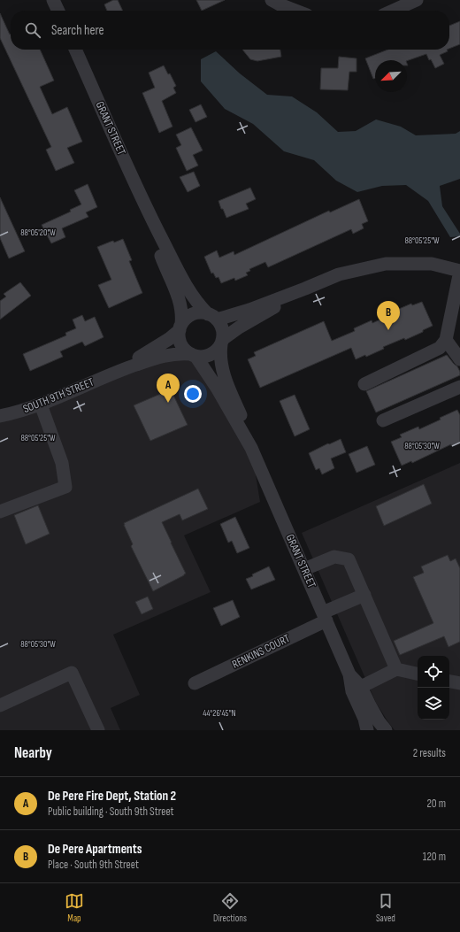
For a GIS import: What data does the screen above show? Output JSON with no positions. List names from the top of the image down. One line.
{"streets":{"street":["GRANT STREET","SOUTH 9TH STREET","RENKINS COURT"]},"crossings":[["GRANT STREET","SOUTH 9TH STREET"],["GRANT STREET","RENKINS COURT"]],"north":"bottom left","page":{"search":"Search here","pins":["B","A"],"heading":["Nearby","2 results"],"list":[{"mark":"A","name":"De Pere Fire Dept, Station 2","note":"Public building · South 9th Street","value":"20 m"},{"mark":"B","name":"De Pere Apartments","note":"Place · South 9th Street","value":"120 m"}],"nav":["Map","Directions","Saved"]},"coordinates":["88°05'20\"W","88°05'25\"W","88°05'30\"W","44°26'45\"N"]}
